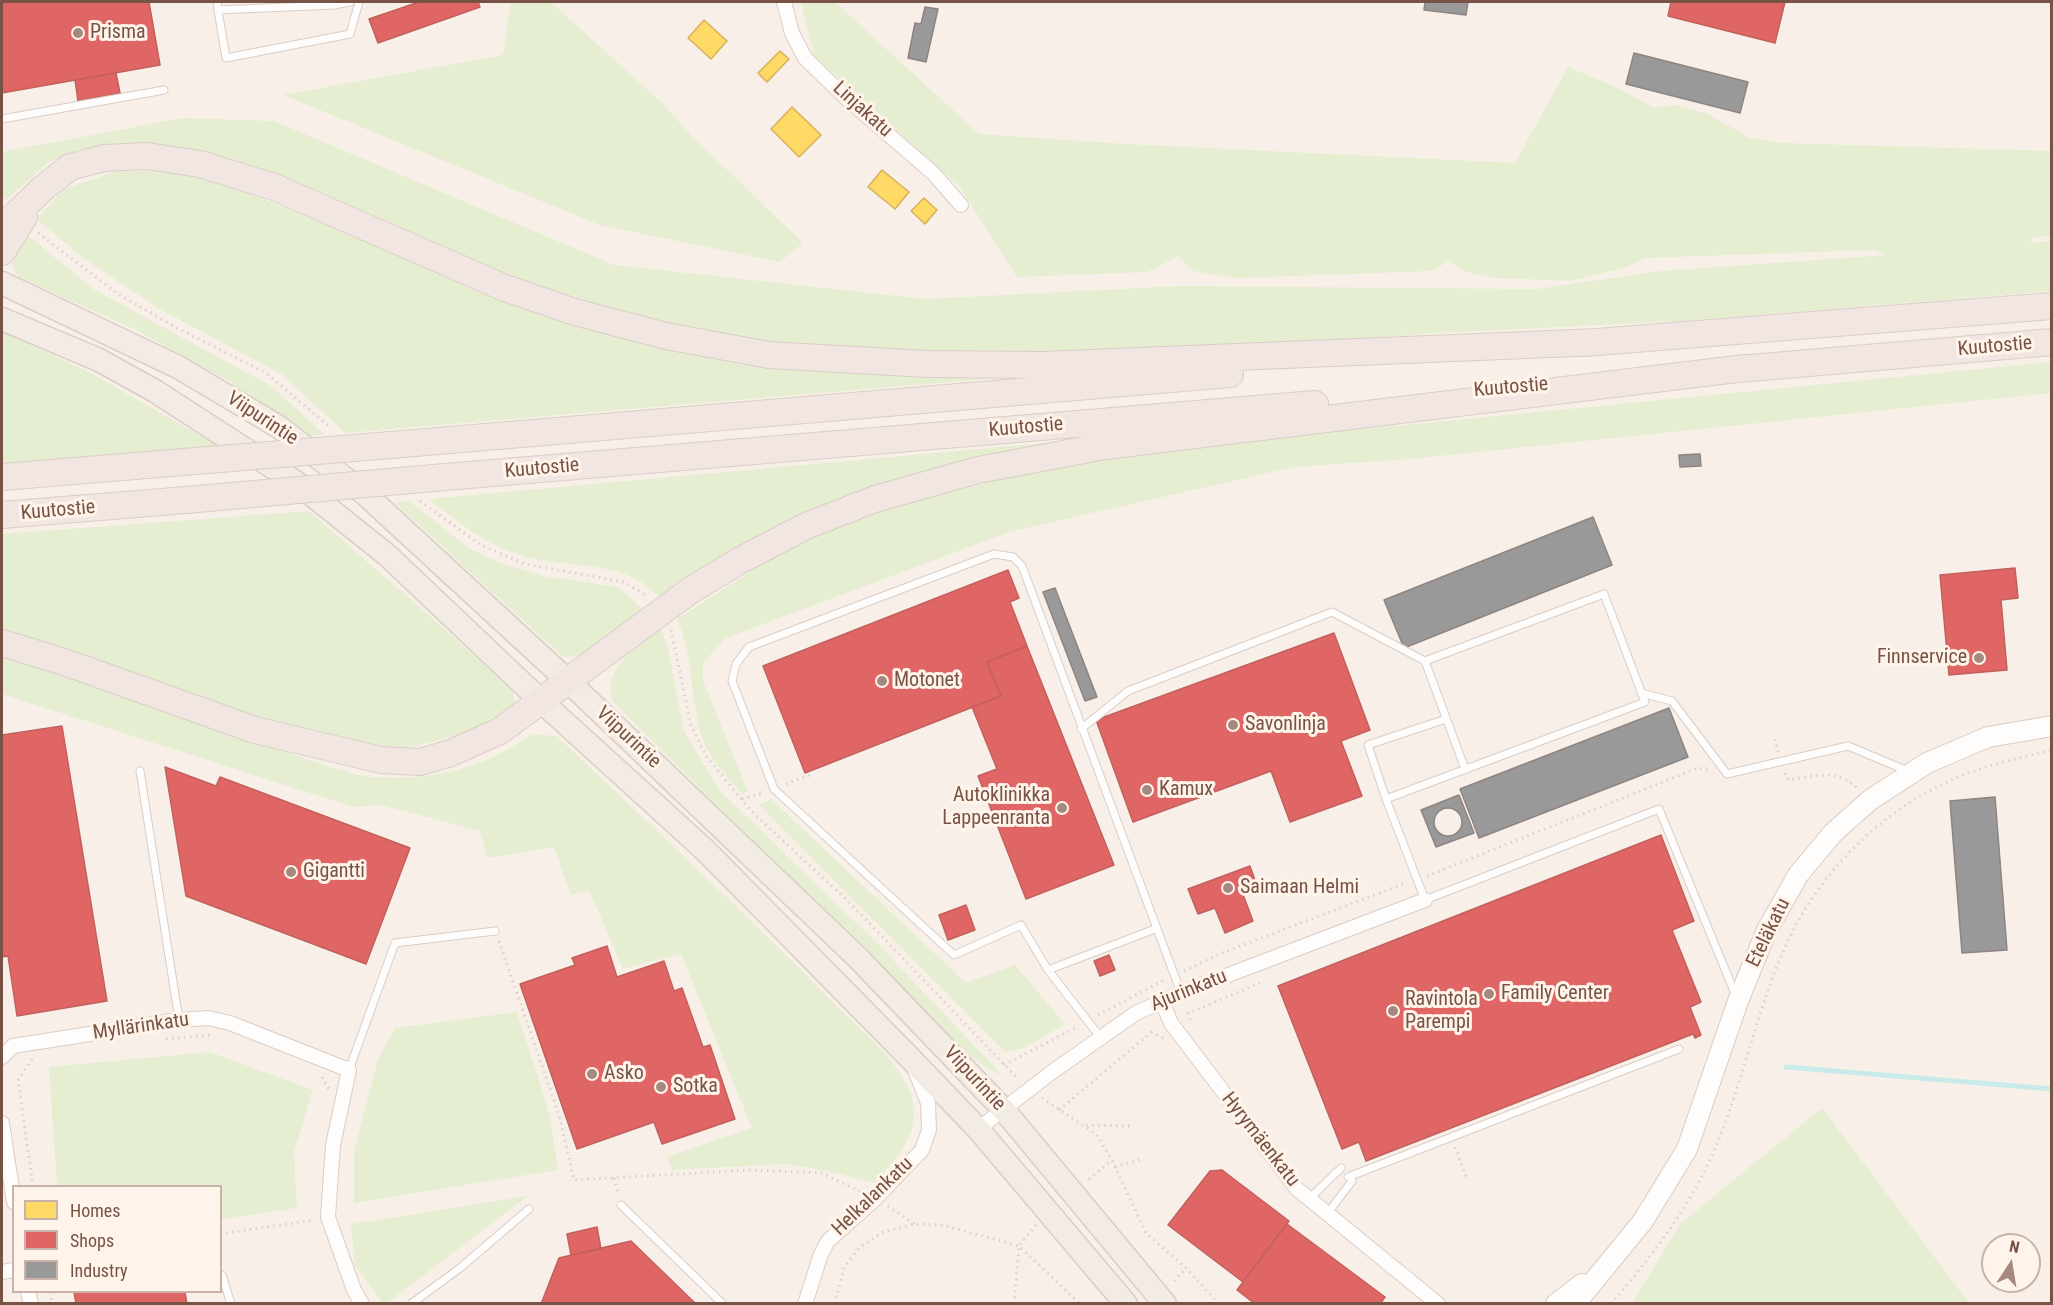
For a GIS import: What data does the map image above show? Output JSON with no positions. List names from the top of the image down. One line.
{"streets":{"highway":["Kuutostie"],"main road":["Viipurintie","Eteläkatu"],"street":["Linjakatu","Ajurinkatu","Myllärinkatu","Hyrymäenkatu","Helkalankatu"]},"crossings":[["Viipurintie","Ajurinkatu"],["Viipurintie","Helkalankatu"],["Ajurinkatu","Hyrymäenkatu"]],"places":["Prisma","Finnservice","Motonet","Savonlinja","Kamux","Autoklinikka Lappeenranta","Gigantti","Saimaan Helmi","Family Center","Ravintola Parempi","Asko","Sotka"],"legend":["Homes","Shops","Industry"],"north":"top"}
